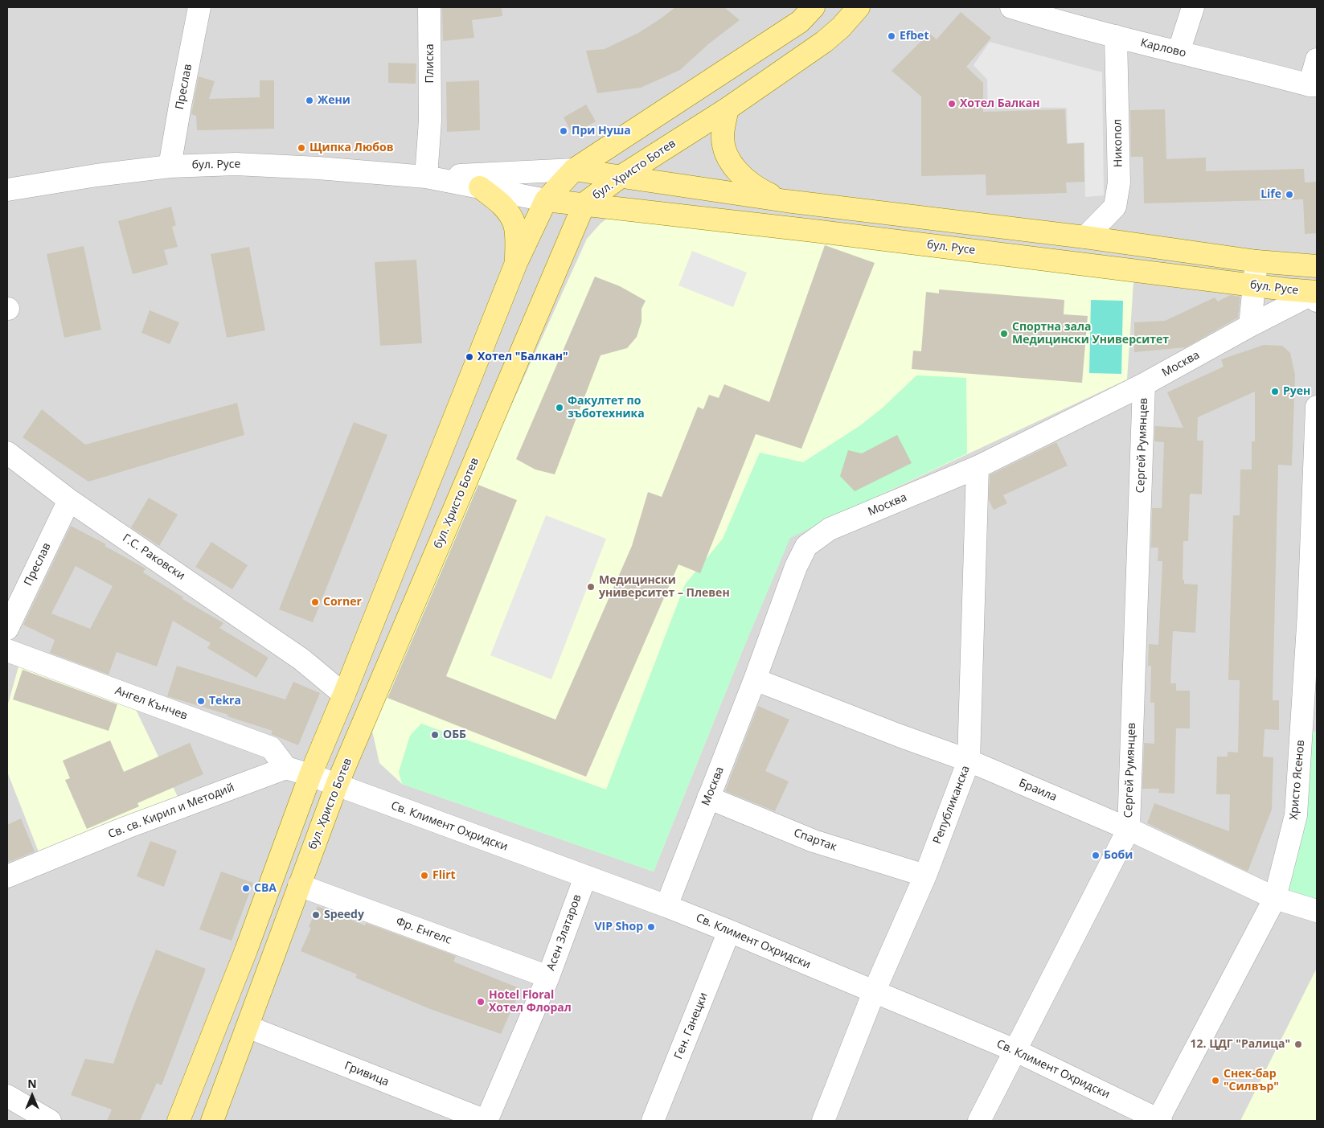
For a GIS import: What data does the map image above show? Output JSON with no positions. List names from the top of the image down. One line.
{"streets":{"main road":["бул. Русе","бул. Христо Ботев"],"street":["Карлово","Плиска","Преслав","Никопол","Москва","Сергей Румянцев","Г.С. Раковски","Ангел Кънчев","Христо Ясенов","Браила","Републиканска","Св. св. Кирил и Методий","Св. Климент Охридски","Спартак","Фр. Енгелс","Асен Златаров","Ген. Ганецки","Гривица"]},"crossings":[["Карлово","Никопол"],["Плиска","бул. Русе"],["Преслав","бул. Русе"],["Преслав","Г.С. Раковски"],["бул. Русе","бул. Христо Ботев"],["бул. Русе","Москва"],["бул. Христо Ботев","Св. Климент Охридски"],["бул. Христо Ботев","Фр. Енгелс"],["бул. Христо Ботев","Гривица"],["Москва","Сергей Румянцев"],["Москва","Браила"],["Москва","Републиканска"],["Москва","Св. Климент Охридски"],["Москва","Спартак"],["Сергей Румянцев","Браила"],["Сергей Румянцев","Св. Климент Охридски"],["Ангел Кънчев","Св. св. Кирил и Методий"],["Христо Ясенов","Браила"],["Христо Ясенов","Св. Климент Охридски"],["Браила","Републиканска"],["Републиканска","Св. Климент Охридски"],["Републиканска","Спартак"],["Св. Климент Охридски","Асен Златаров"],["Св. Климент Охридски","Ген. Ганецки"],["Фр. Енгелс","Асен Златаров"],["Асен Златаров","Гривица"]],"places":["Efbet","Жени","Хотел Балкан","При Нуша","Щипка Любов","Life","Спортна зала Медицински Университет","Хотел \"Балкан\"","Руен","Факултет по зъботехника","Медицински университет – Плевен","Corner","Tekra","ОББ","Боби","Flirt","CBA","Speedy","VIP Shop","Hotel Floral Хотел Флорал","12. ЦДГ \"Ралица\"","Снек-бар \"Силвър\""],"north":"top"}
